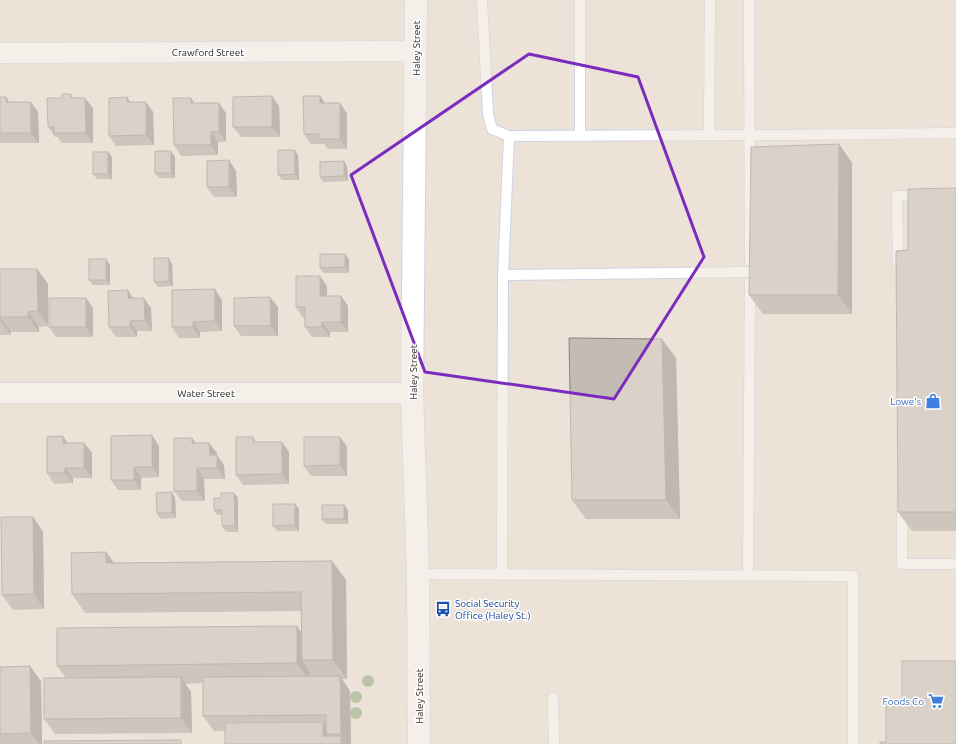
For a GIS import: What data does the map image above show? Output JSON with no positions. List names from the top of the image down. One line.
{"streets":{"main road":["Haley Street"],"street":["Crawford Street","Water Street"]},"crossings":[["Haley Street","Crawford Street"],["Haley Street","Water Street"]],"places":{"shop":["Lowe's"],"bus stop":["Social Security Office (Haley St.)"],"supermarket":["Foods Co"]}}
